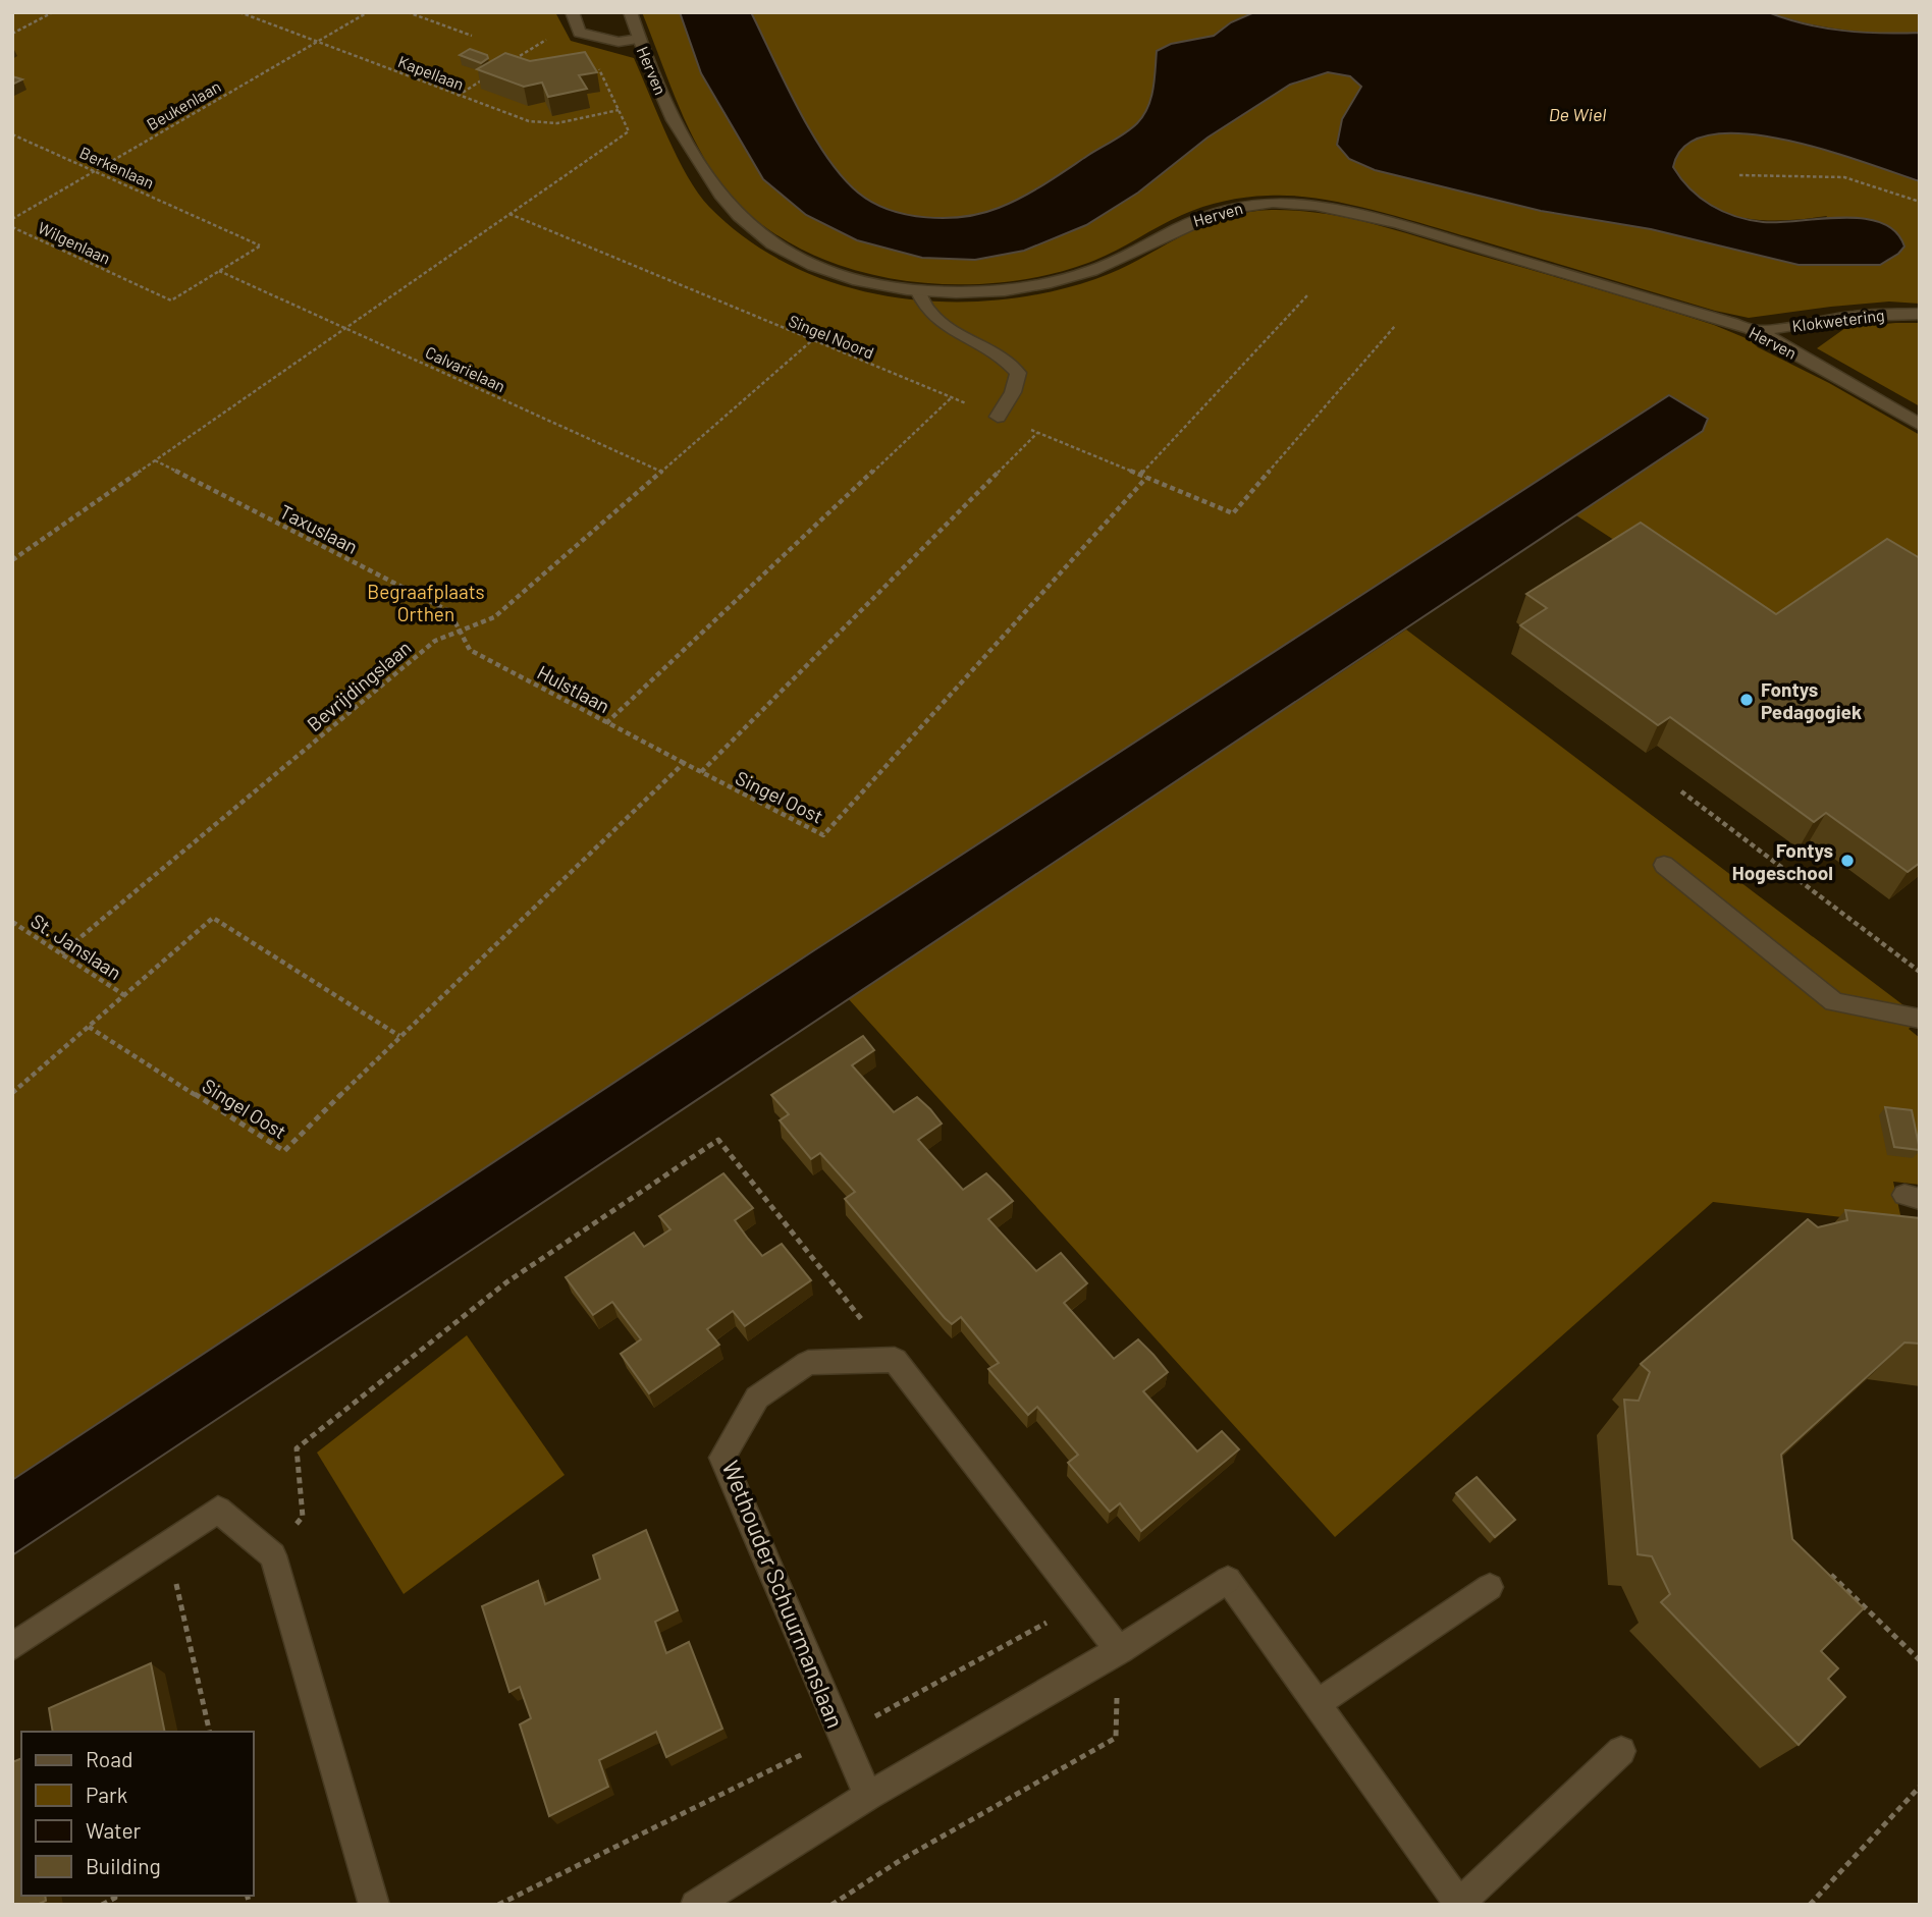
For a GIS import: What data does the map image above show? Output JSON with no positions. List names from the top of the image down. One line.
{"streets":{"street":["Herven","Klokwetering","Wethouder Schuurmanslaan"],"path":["Kapellaan","Beukenlaan","Berkenlaan","Wilgenlaan","Singel Noord","Calvarielaan","Taxuslaan","Bevrijdingslaan","Hulstlaan","Singel Oost","St. Janslaan"]},"crossings":[["Herven","Klokwetering"],["Kapellaan","Beukenlaan"],["Beukenlaan","Berkenlaan"],["Berkenlaan","Wilgenlaan"],["Berkenlaan","Calvarielaan"],["Wilgenlaan","Calvarielaan"],["Singel Noord","Bevrijdingslaan"],["Singel Noord","Singel Oost"],["Calvarielaan","Bevrijdingslaan"],["Taxuslaan","Bevrijdingslaan"],["Taxuslaan","Hulstlaan"],["Bevrijdingslaan","Hulstlaan"],["Bevrijdingslaan","St. Janslaan"],["Hulstlaan","Singel Oost"]],"water":["De Wiel"],"parks":["Begraafplaats Orthen"],"places":["Fontys Pedagogiek","Fontys Hogeschool"],"legend":["Road","Park","Water","Building"]}
